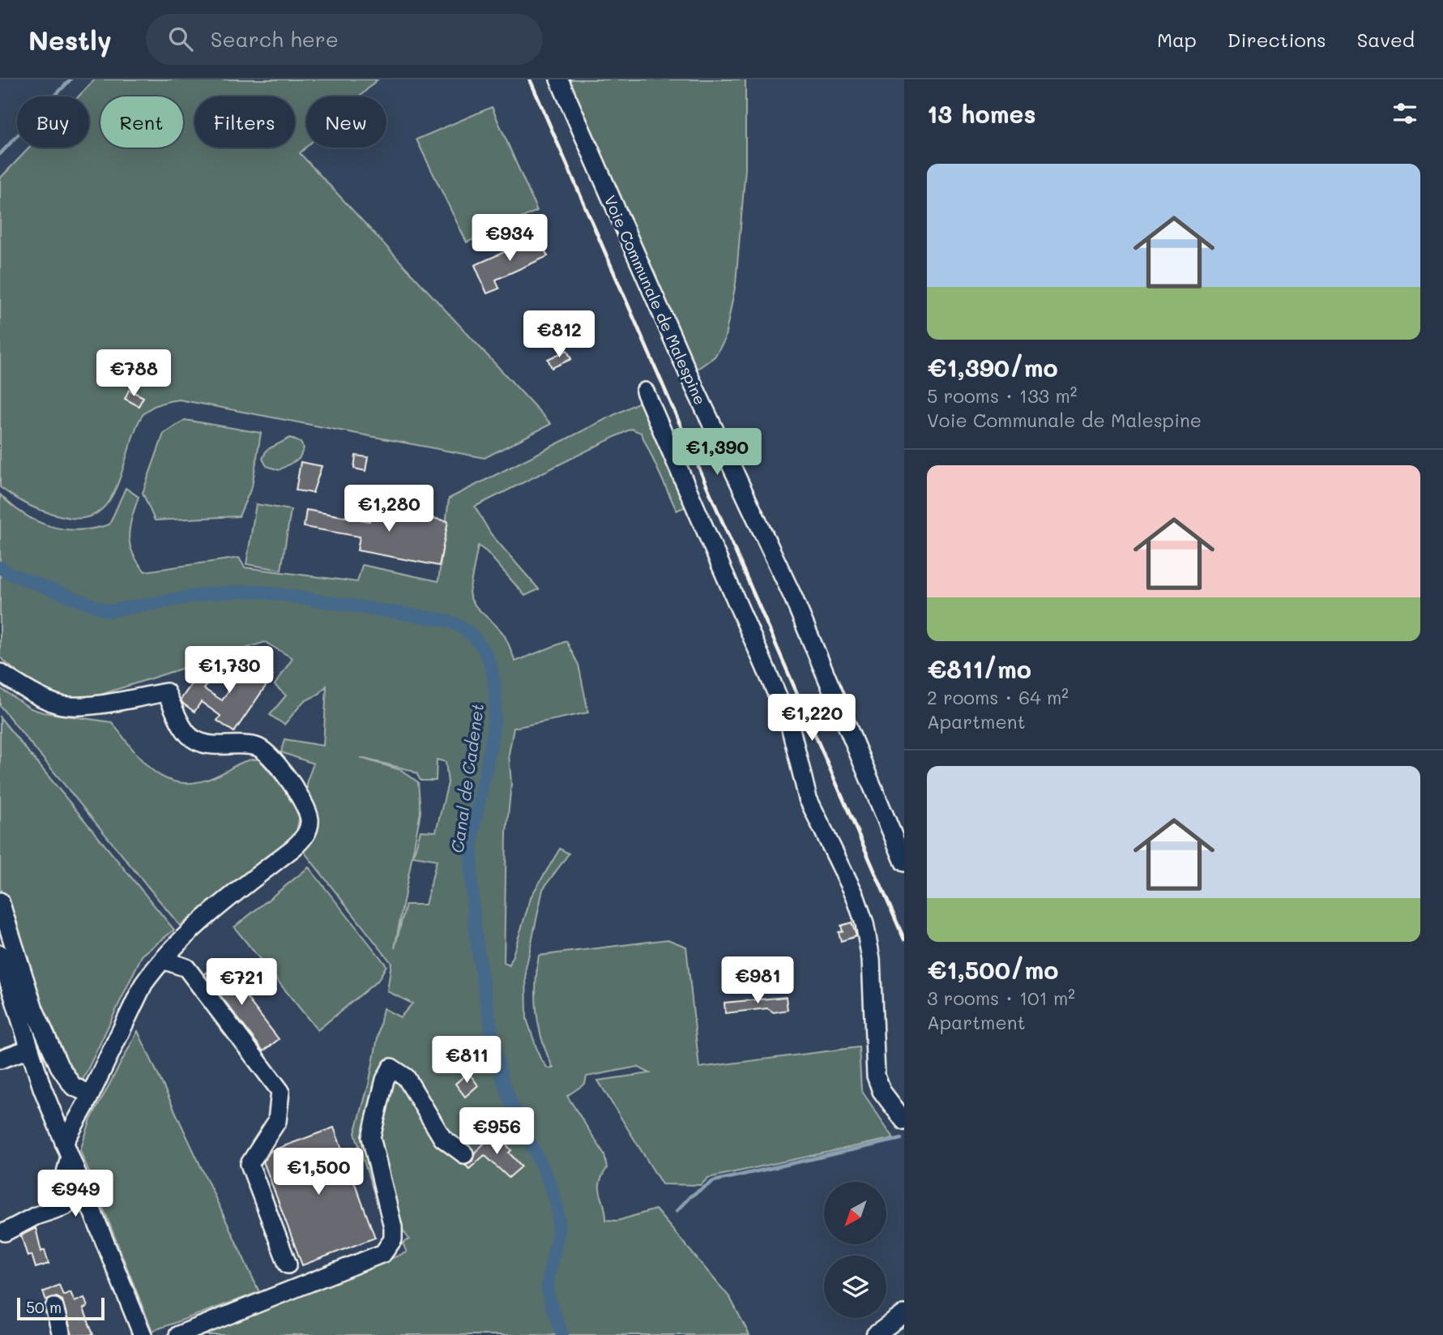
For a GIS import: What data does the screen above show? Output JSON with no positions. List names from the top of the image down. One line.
{"streets":{"street":["Voie Communale de Malespine"]},"water":["Canal de Cadenet"],"scale_bar":"50 m","north":"bottom left","page":{"header":"Nestly","search":"Search here","nav":["Map","Directions","Saved"],"heading":"13 homes","chip":["Buy","Rent","Filters","New"],"list":[{"name":"€1,390/mo","note":"5 rooms · 133 m² · Voie Communale de Malespine"},{"name":"€811/mo","note":"2 rooms · 64 m² · Apartment"},{"name":"€1,500/mo","note":"3 rooms · 101 m² · Apartment"}],"price":["€934","€812","€788","€1,390","€1,280","€1,730","€1,220","€981","€721","€811","€956","€1,500","€949"],"scale":"50 m"}}
